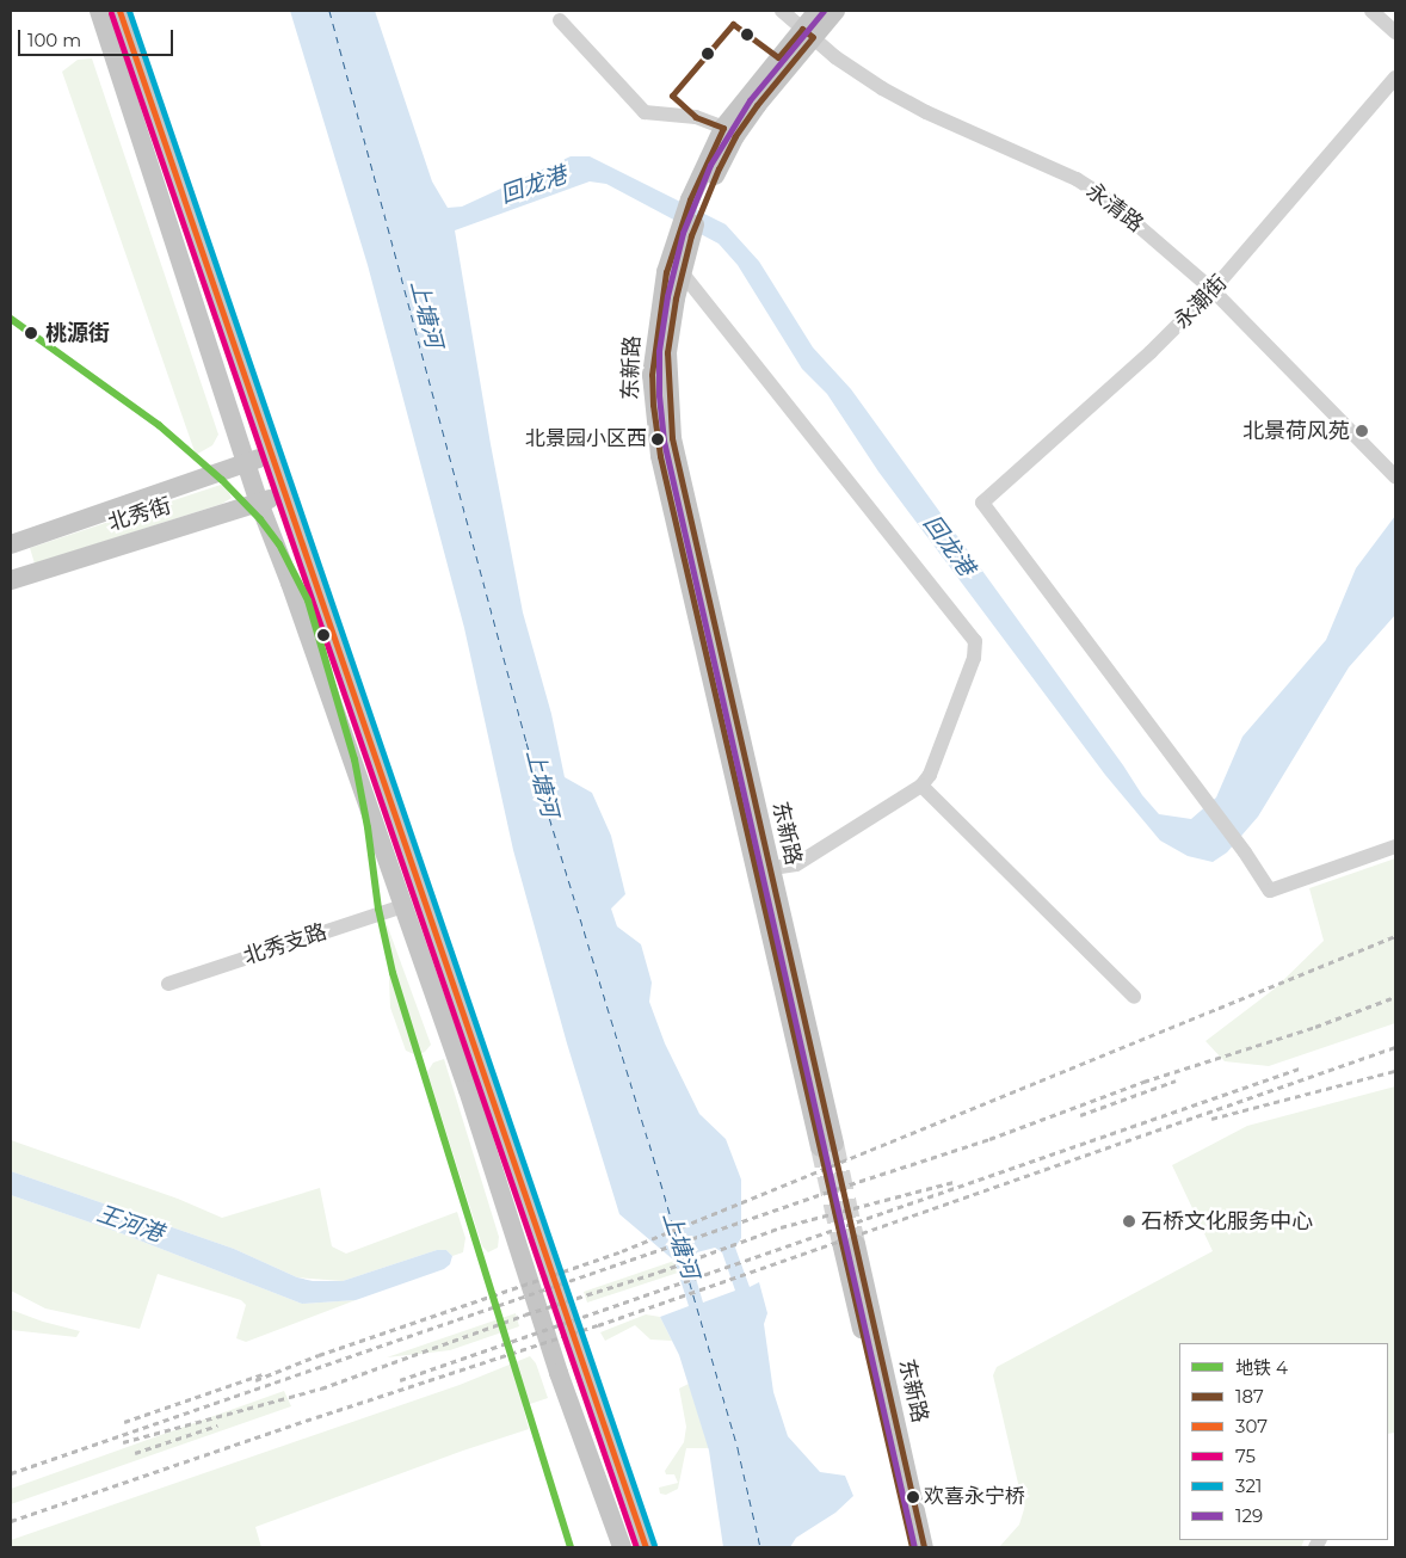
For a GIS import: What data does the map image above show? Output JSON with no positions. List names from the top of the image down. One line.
{"streets":{"main road":["东新路","北秀街"],"street":["永清路","永潮街","北秀支路"]},"crossings":[["永清路","永潮街"],["永清路","东新路"]],"water":["回龙港","上塘河","王河港"],"places":["桃源街","北景荷风苑","北景园小区西","石桥文化服务中心","欢喜永宁桥"],"lines":["transit line 307","transit line 321","transit line 129","transit line 75","transit line 187","metro line 4"],"legend":["地铁 4","187","307","75","321","129"],"scale_bar":"100 m"}
